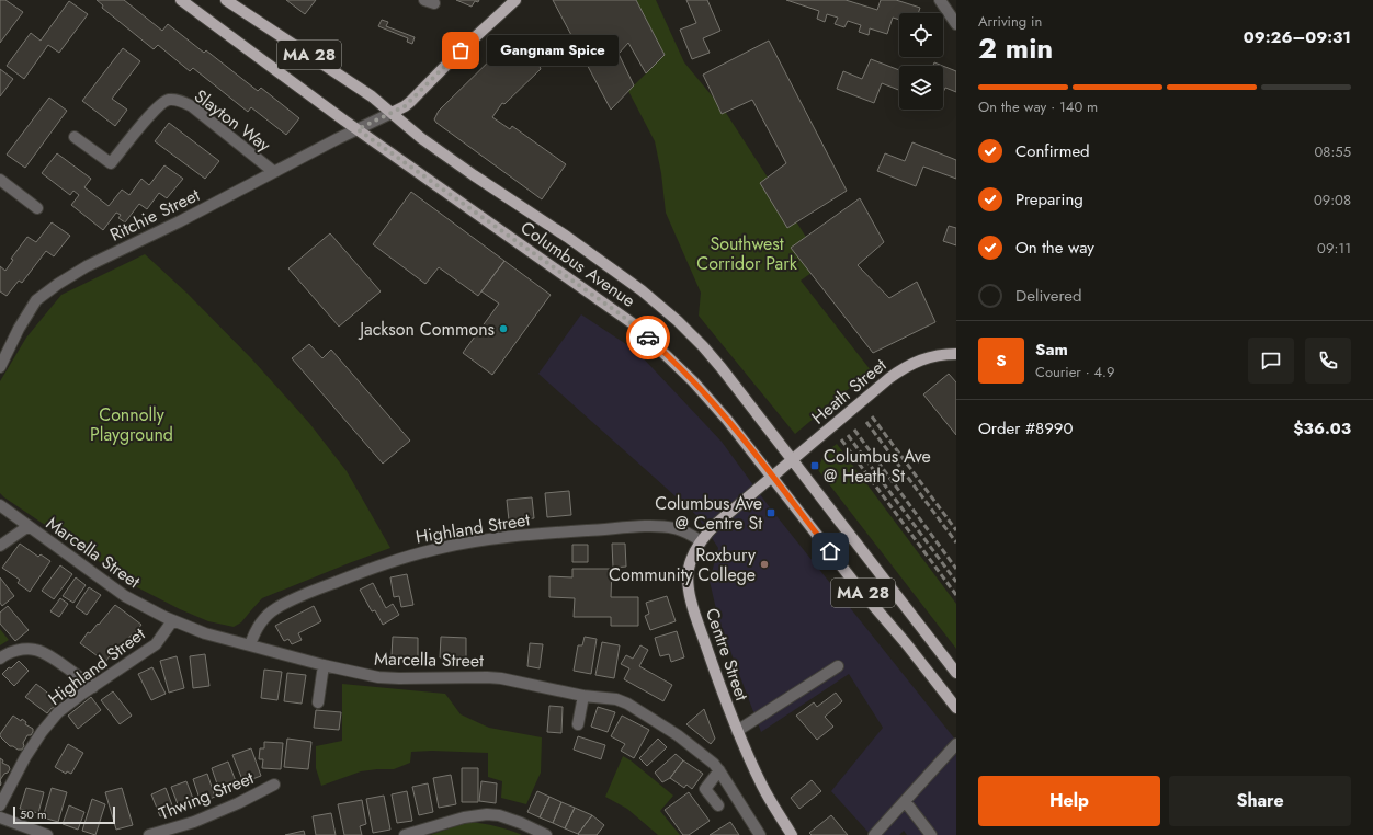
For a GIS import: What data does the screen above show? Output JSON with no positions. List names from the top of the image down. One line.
{"streets":{"main road":["MA 28","Columbus Avenue","Heath Street","Centre Street"],"street":["Slayton Way","Ritchie Street","Highland Street","Marcella Street","Thwing Street"]},"crossings":[["Slayton Way","Ritchie Street"],["Ritchie Street","Columbus Avenue"],["Columbus Avenue","Heath Street"],["Columbus Avenue","Centre Street"],["Heath Street","Centre Street"],["Highland Street","Marcella Street"],["Highland Street","Centre Street"]],"parks":["Southwest Corridor Park","Connolly Playground"],"places":{"other":["Gangnam Spice","Jackson Commons","Roxbury Community College"],"transit":["Columbus Ave @ Heath St","Columbus Ave @ Centre St"]},"scale_bar":"50 m","page":{"heading":["2 min","Arriving in","09:26–09:31"],"panel":["Sam","Courier · 4.9","Order #8990","$36.03"],"bubble":"Gangnam Spice","bar":"On the way · 140 m","list":[["Confirmed","08:55"],["Preparing","09:08"],["On the way","09:11"],"Delivered"],"round":"S","buttons":["Help","Share"],"scale":"50 m"}}
